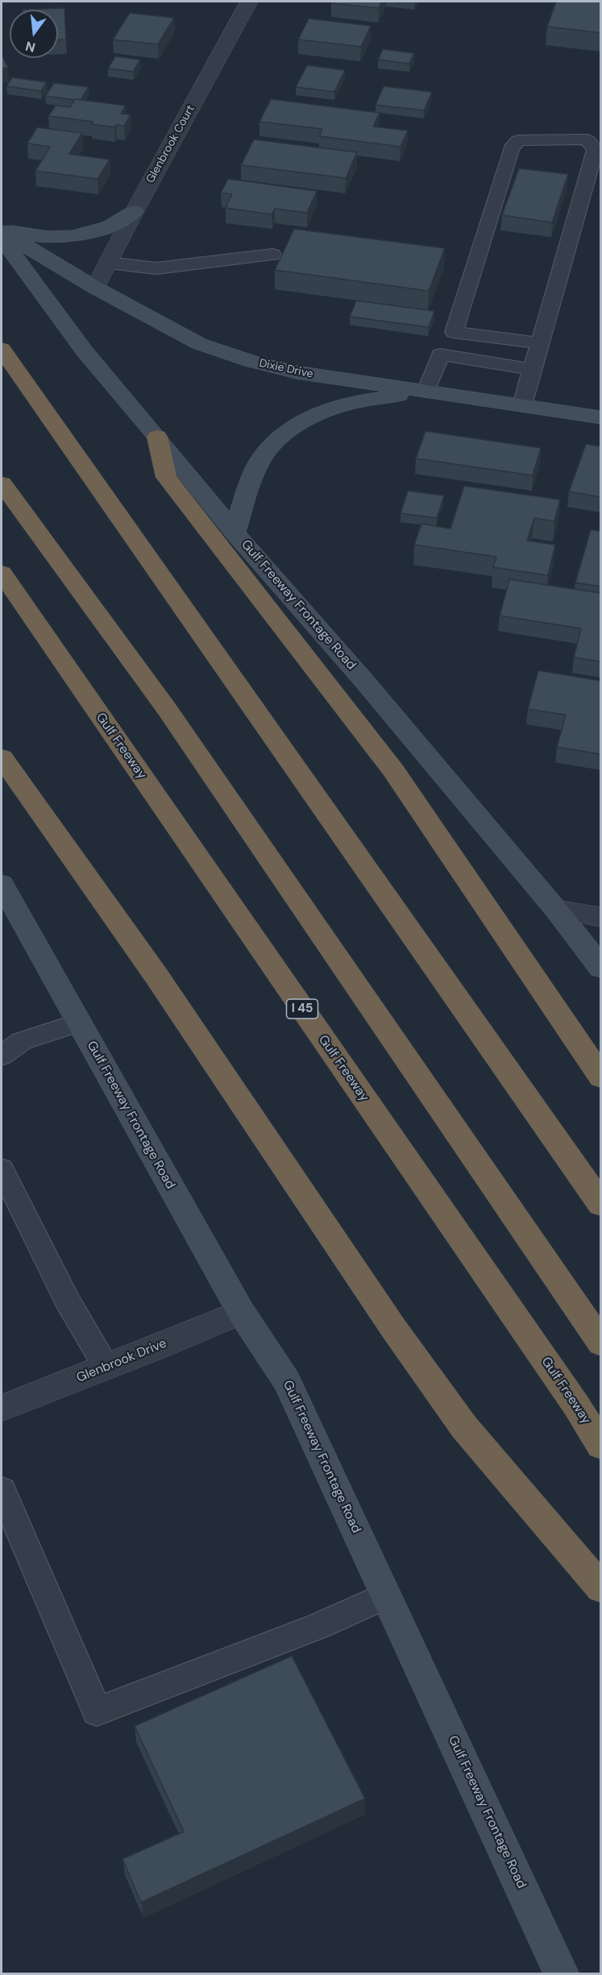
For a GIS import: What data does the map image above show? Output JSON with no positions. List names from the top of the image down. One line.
{"streets":{"highway":["Gulf Freeway","I 45"],"main road":["Dixie Drive","Gulf Freeway Frontage Road"],"street":["Glenbrook Court","Glenbrook Drive"]},"crossings":[["Glenbrook Court","Dixie Drive"],["Gulf Freeway Frontage Road","Glenbrook Drive"]],"north":"bottom"}
